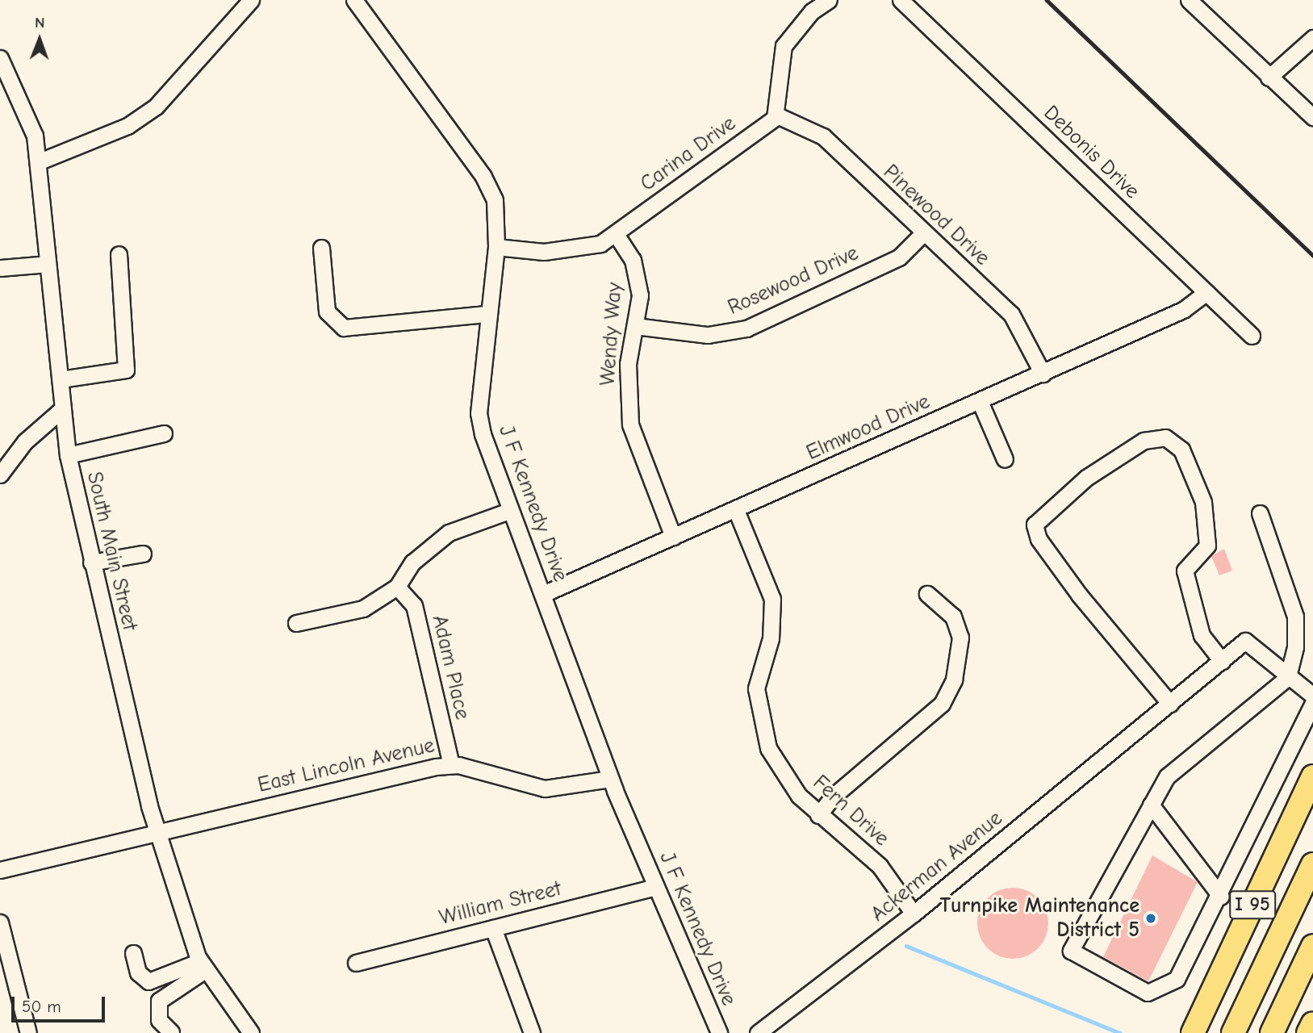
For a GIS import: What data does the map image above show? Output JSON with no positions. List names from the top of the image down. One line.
{"streets":{"highway":["I 95"],"street":["Debonis Drive","Carina Drive","Pinewood Drive","Rosewood Drive","Wendy Way","Elmwood Drive","J F Kennedy Drive","South Main Street","Adam Place","East Lincoln Avenue","Fern Drive","Ackerman Avenue","William Street"]},"crossings":[["Debonis Drive","Elmwood Drive"],["Carina Drive","Pinewood Drive"],["Carina Drive","Wendy Way"],["Carina Drive","J F Kennedy Drive"],["Pinewood Drive","Rosewood Drive"],["Pinewood Drive","Elmwood Drive"],["Rosewood Drive","Wendy Way"],["Wendy Way","Elmwood Drive"],["Elmwood Drive","J F Kennedy Drive"],["Elmwood Drive","Fern Drive"],["J F Kennedy Drive","East Lincoln Avenue"],["J F Kennedy Drive","William Street"],["South Main Street","East Lincoln Avenue"],["Adam Place","East Lincoln Avenue"],["Fern Drive","Ackerman Avenue"]],"places":["Turnpike Maintenance District 5"],"scale_bar":"50 m","north":"top"}
